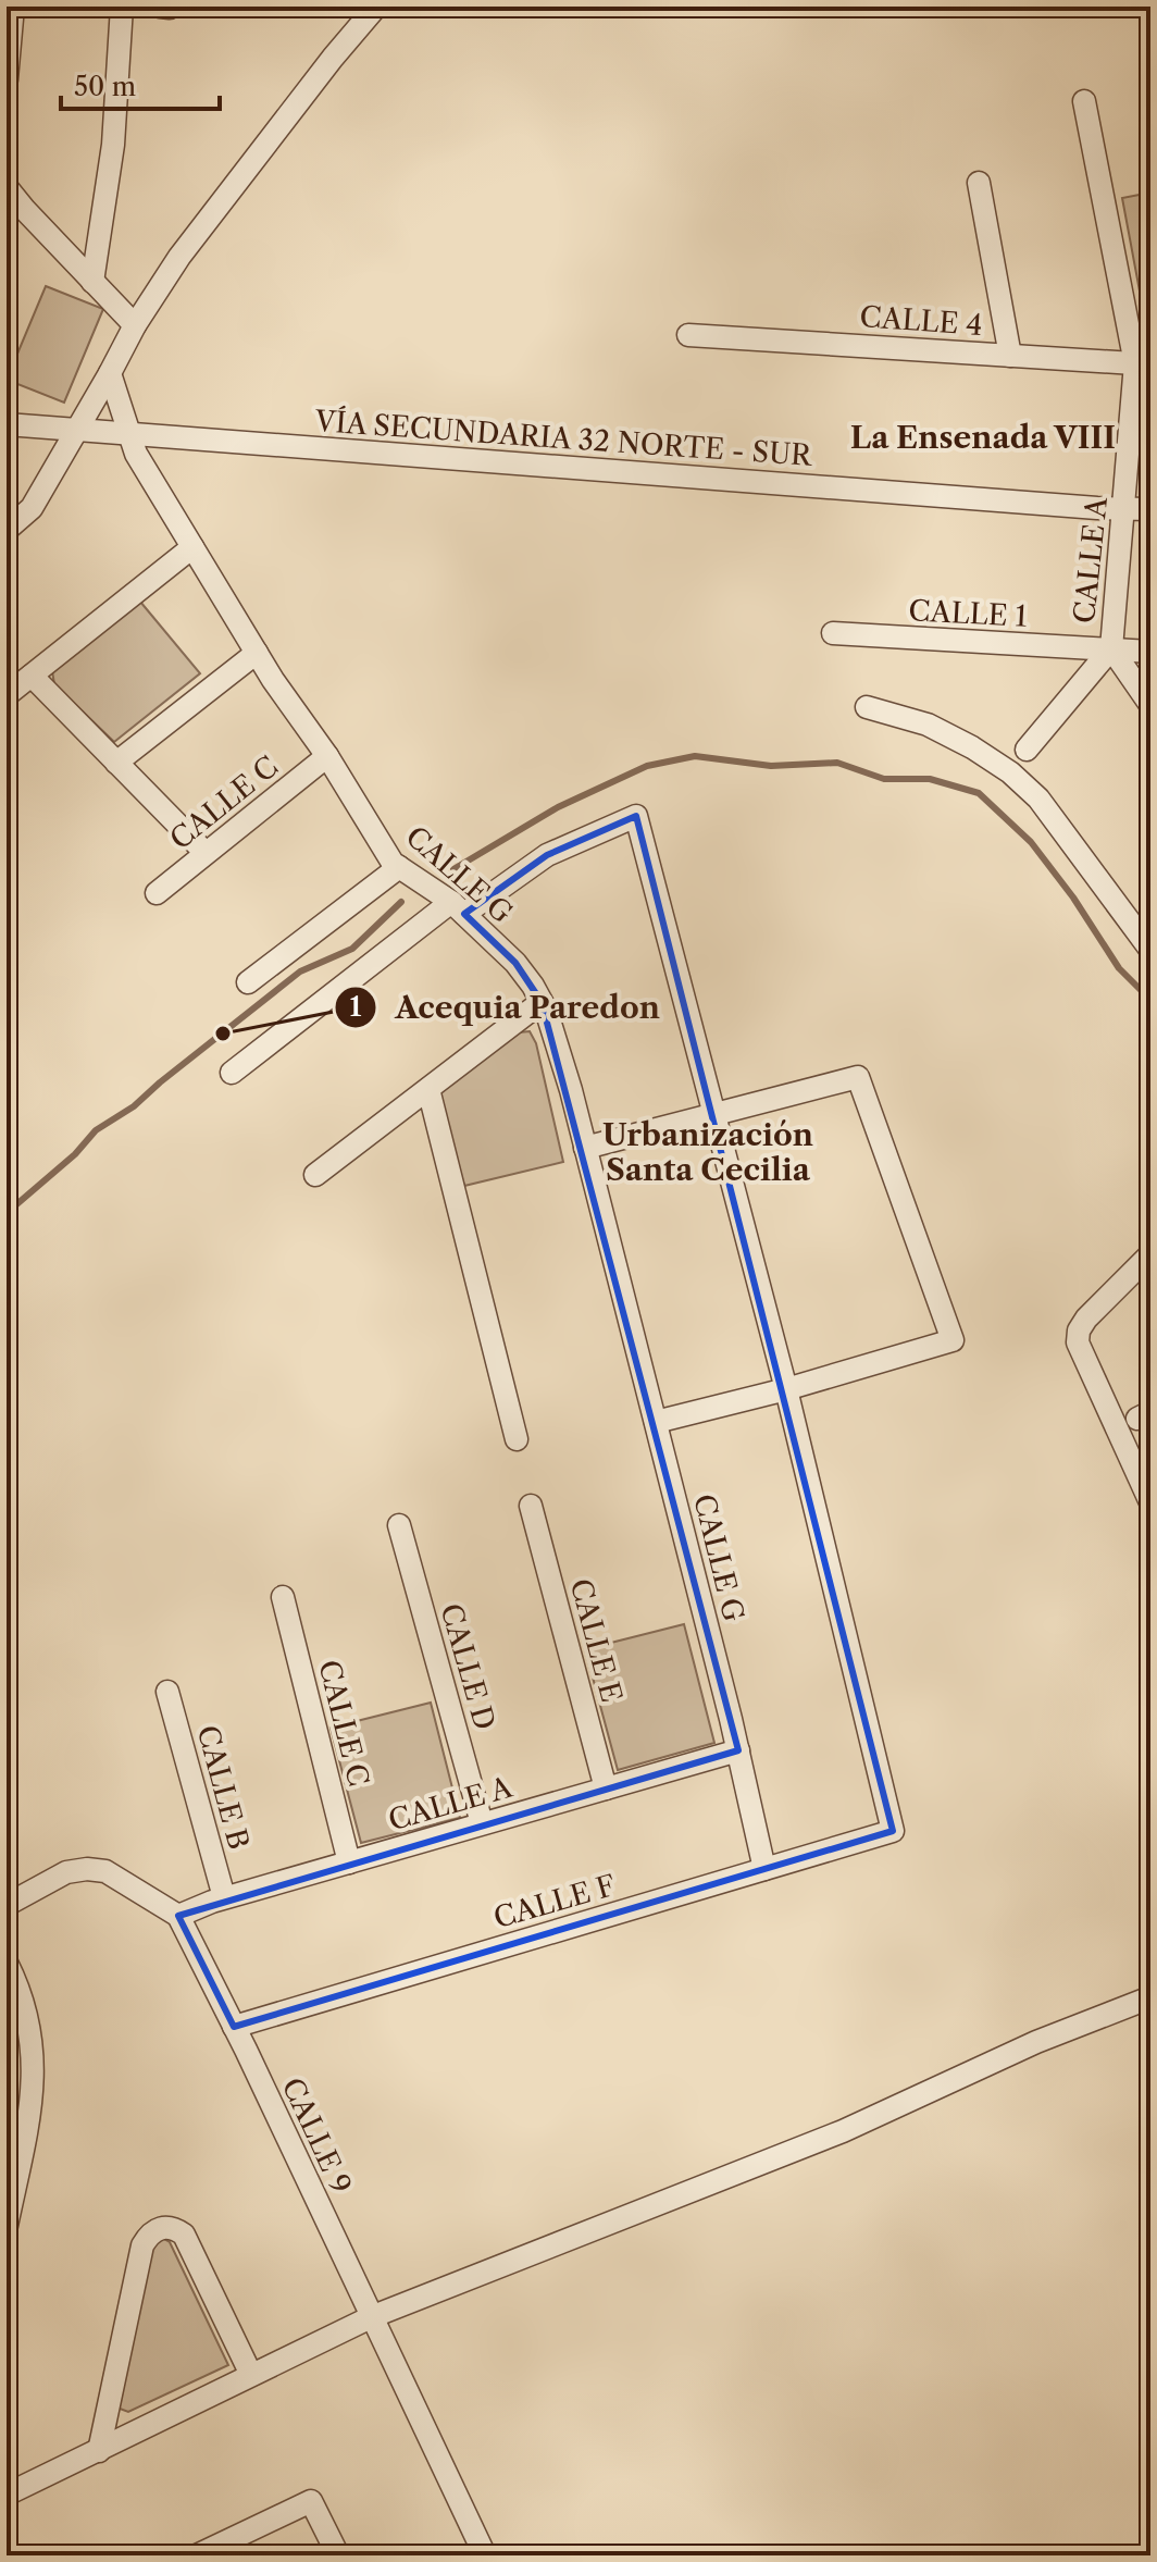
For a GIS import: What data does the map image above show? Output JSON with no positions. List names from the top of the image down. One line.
{"streets":{"street":["CALLE 4","VÍA SECUNDARIA 32 NORTE - SUR","CALLE A","CALLE 1","CALLE C","CALLE G","CALLE E","CALLE D","CALLE B","CALLE F","CALLE 9"]},"crossings":[["CALLE 4","CALLE A"],["VÍA SECUNDARIA 32 NORTE - SUR","CALLE A"],["VÍA SECUNDARIA 32 NORTE - SUR","CALLE G"],["CALLE A","CALLE 1"],["CALLE A","CALLE C"],["CALLE A","CALLE G"],["CALLE A","CALLE E"],["CALLE A","CALLE D"],["CALLE A","CALLE B"],["CALLE A","CALLE 9"],["CALLE C","CALLE G"],["CALLE G","CALLE F"],["CALLE F","CALLE 9"]],"districts":["La Ensenada VIII","Urbanización Santa Cecilia"],"places":["Acequia Paredon"],"scale_bar":"50 m"}
